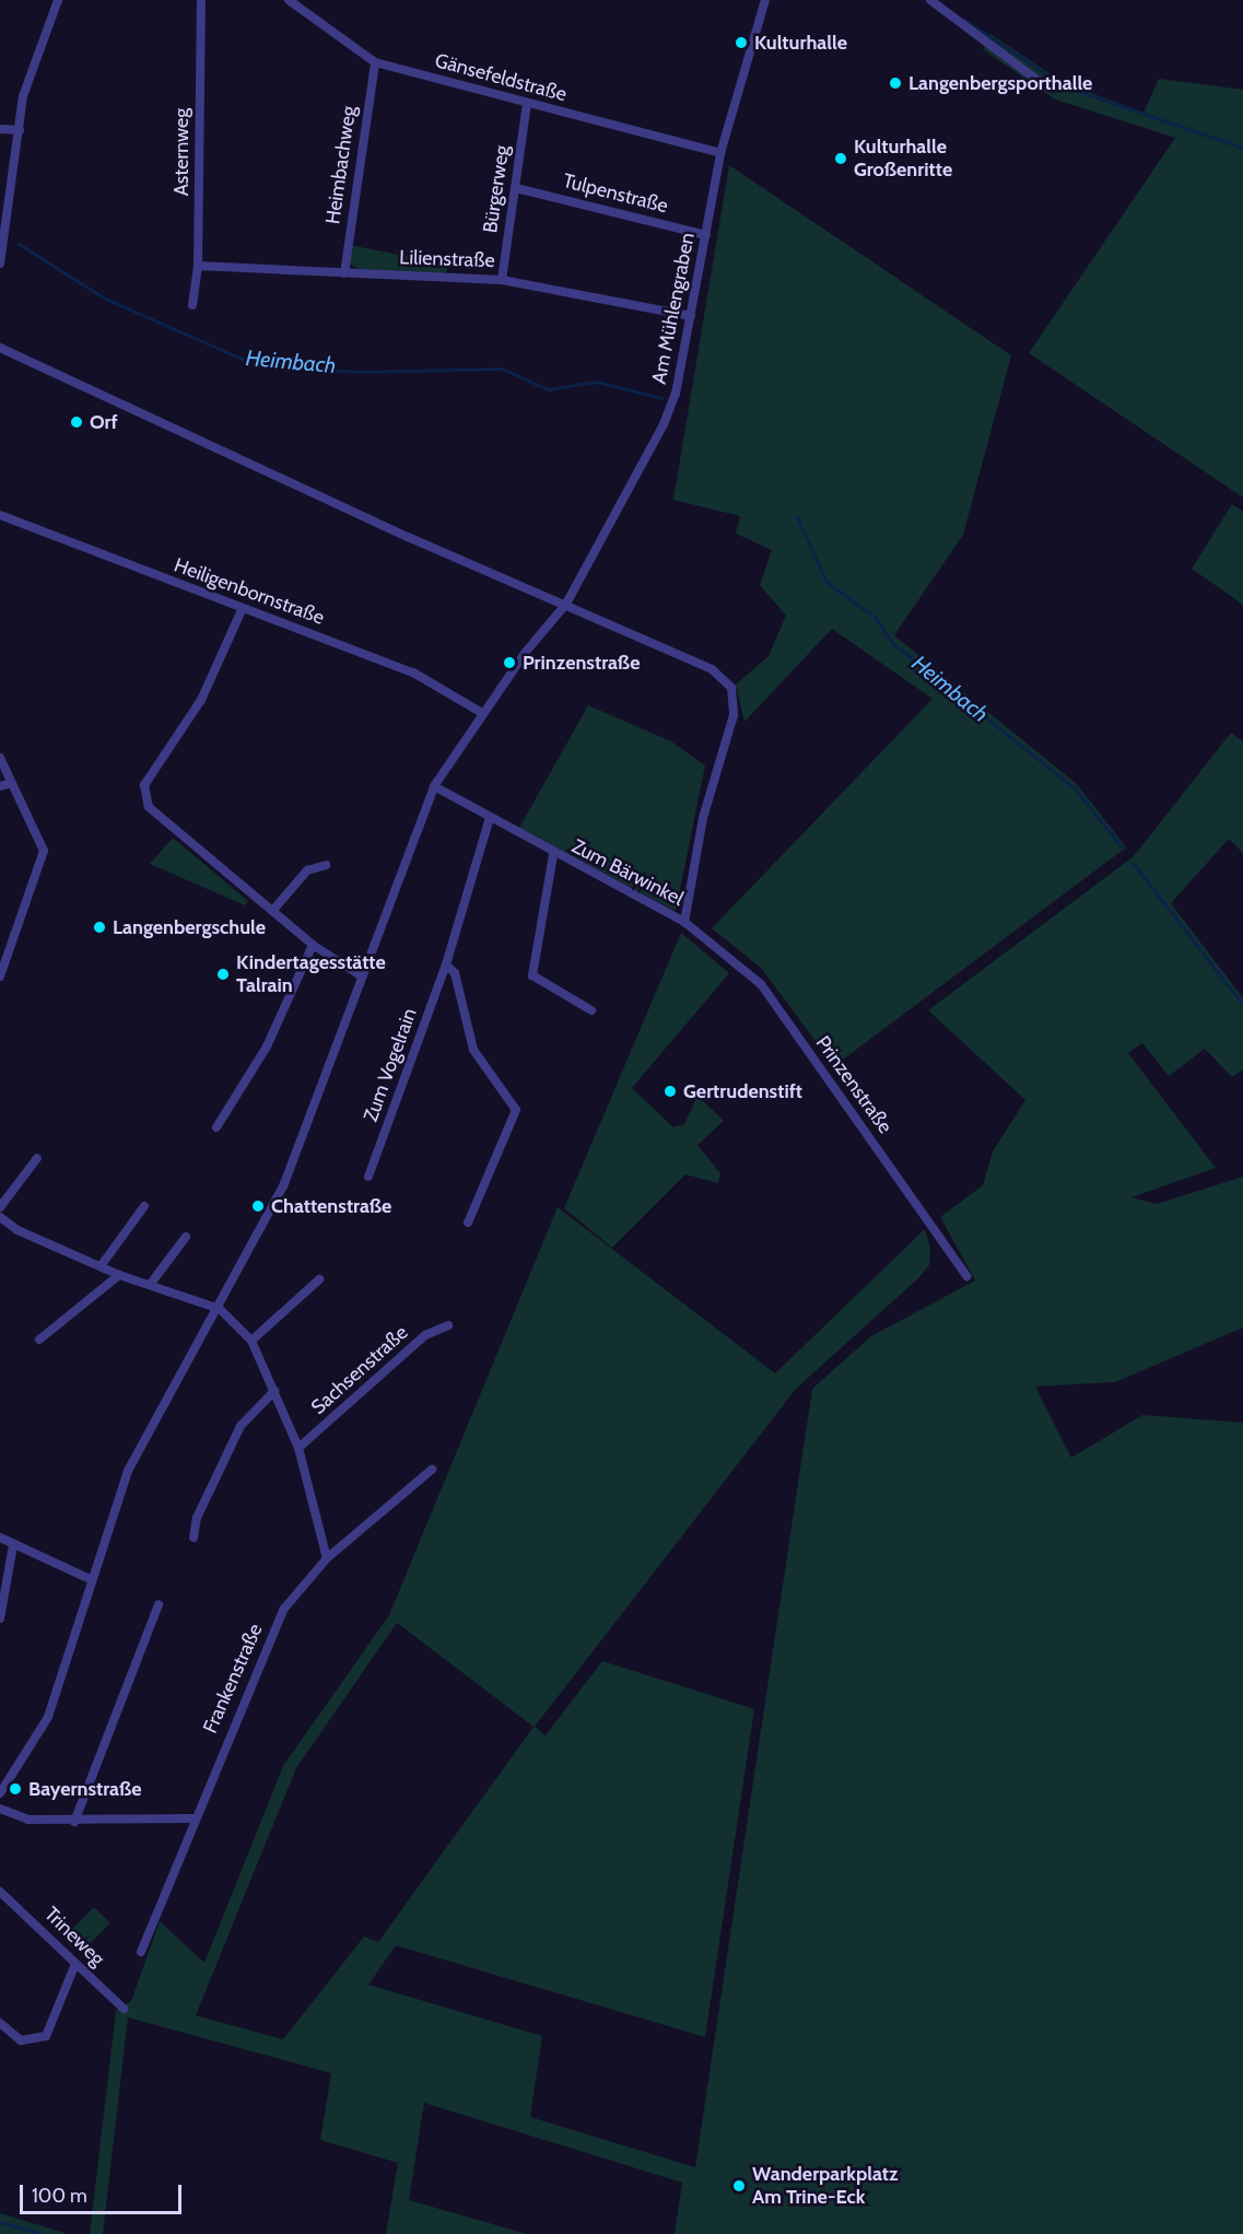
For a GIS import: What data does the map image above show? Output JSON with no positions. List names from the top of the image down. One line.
{"streets":{"street":["Gänsefeldstraße","Asternweg","Heimbachweg","Bürgerweg","Tulpenstraße","Lilienstraße","Am Mühlengraben","Heiligenbornstraße","Zum Bärwinkel","Zum Vogelrain","Prinzenstraße","Sachsenstraße","Frankenstraße","Trineweg"]},"crossings":[["Gänsefeldstraße","Heimbachweg"],["Gänsefeldstraße","Bürgerweg"],["Gänsefeldstraße","Am Mühlengraben"],["Asternweg","Lilienstraße"],["Heimbachweg","Lilienstraße"],["Bürgerweg","Tulpenstraße"],["Bürgerweg","Lilienstraße"],["Tulpenstraße","Am Mühlengraben"],["Lilienstraße","Am Mühlengraben"],["Zum Bärwinkel","Zum Vogelrain"],["Zum Bärwinkel","Prinzenstraße"],["Sachsenstraße","Frankenstraße"]],"water":["Heimbach"],"places":["Kulturhalle","Langenbergsporthalle","Kulturhalle Großenritte","Orf","Prinzenstraße","Langenbergschule","Kindertagesstätte Talrain","Gertrudenstift","Chattenstraße","Bayernstraße","Wanderparkplatz Am Trine-Eck"],"scale_bar":"100 m"}
